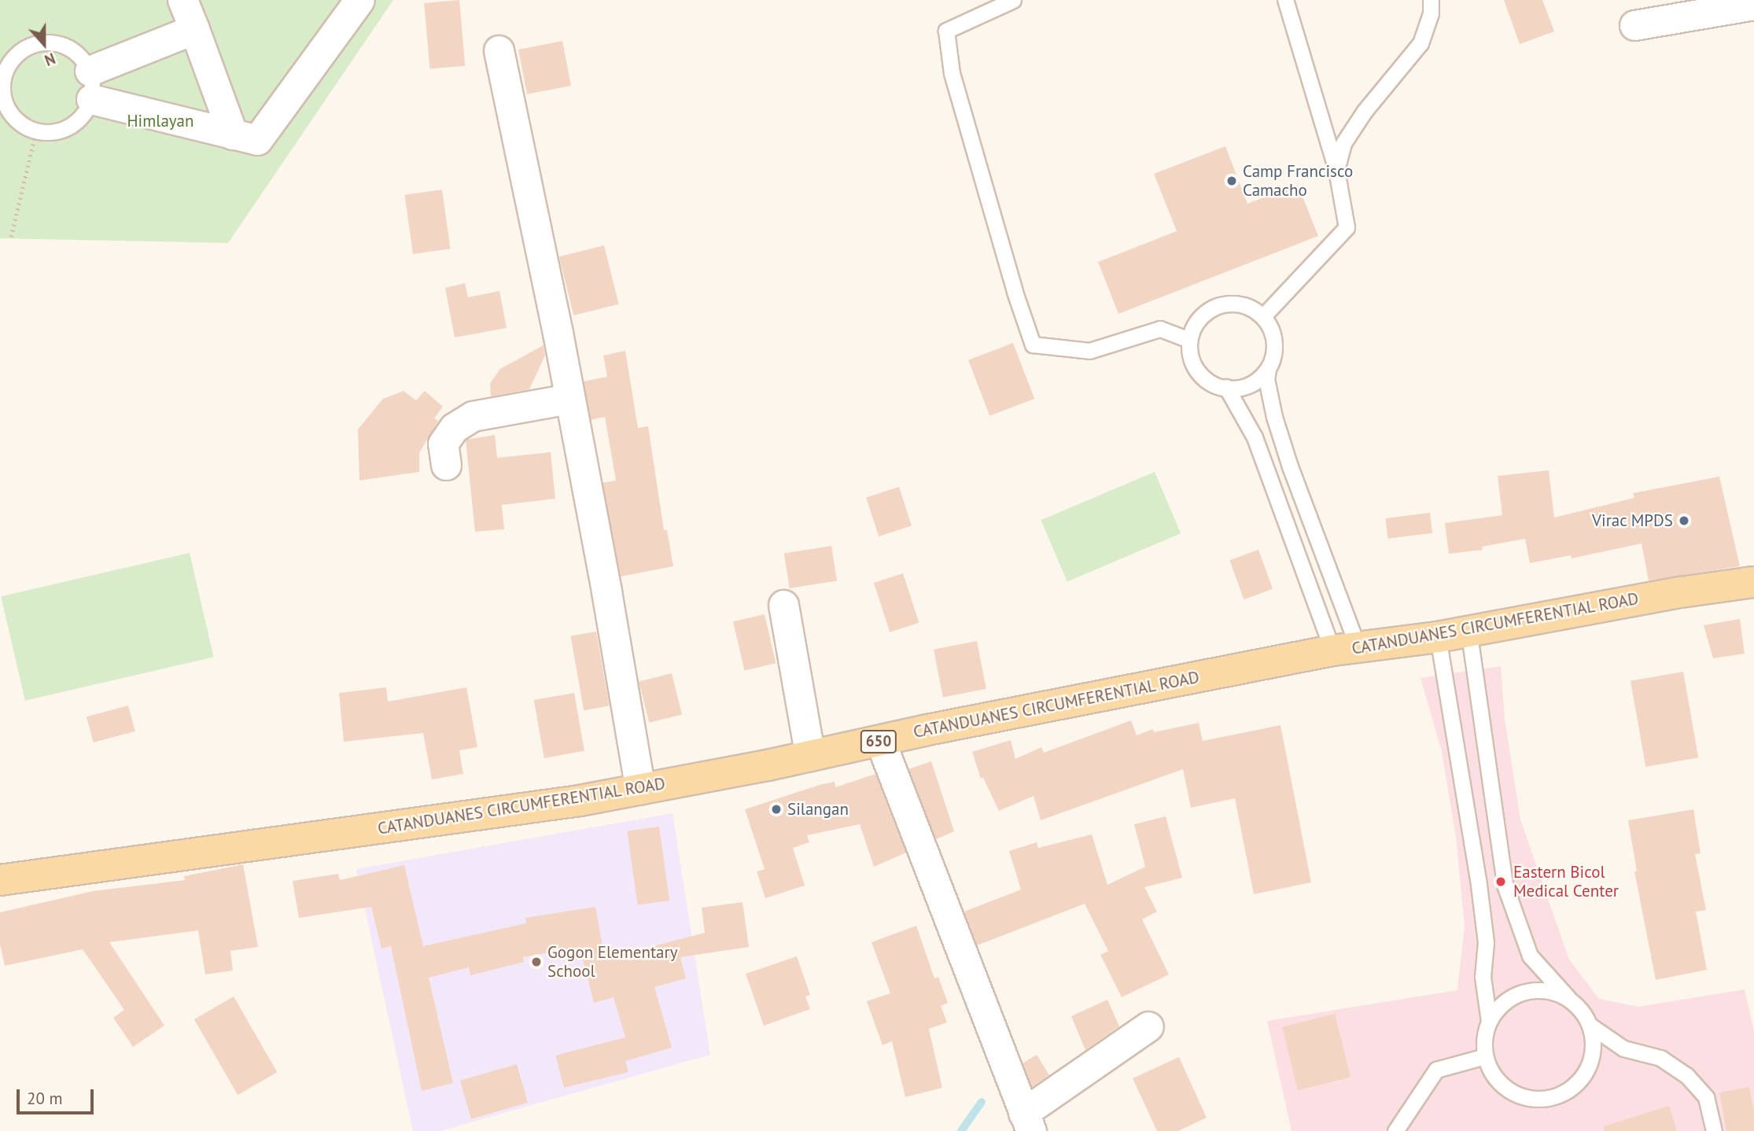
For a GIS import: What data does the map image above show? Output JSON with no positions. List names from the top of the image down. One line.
{"streets":{"main road":["CATANDUANES CIRCUMFERENTIAL ROAD","650"]},"parks":["Himlayan"],"places":["Camp Francisco Camacho","Virac MPDS","Silangan","Eastern Bicol Medical Center","Gogon Elementary School"],"scale_bar":"20 m","north":"bottom"}
